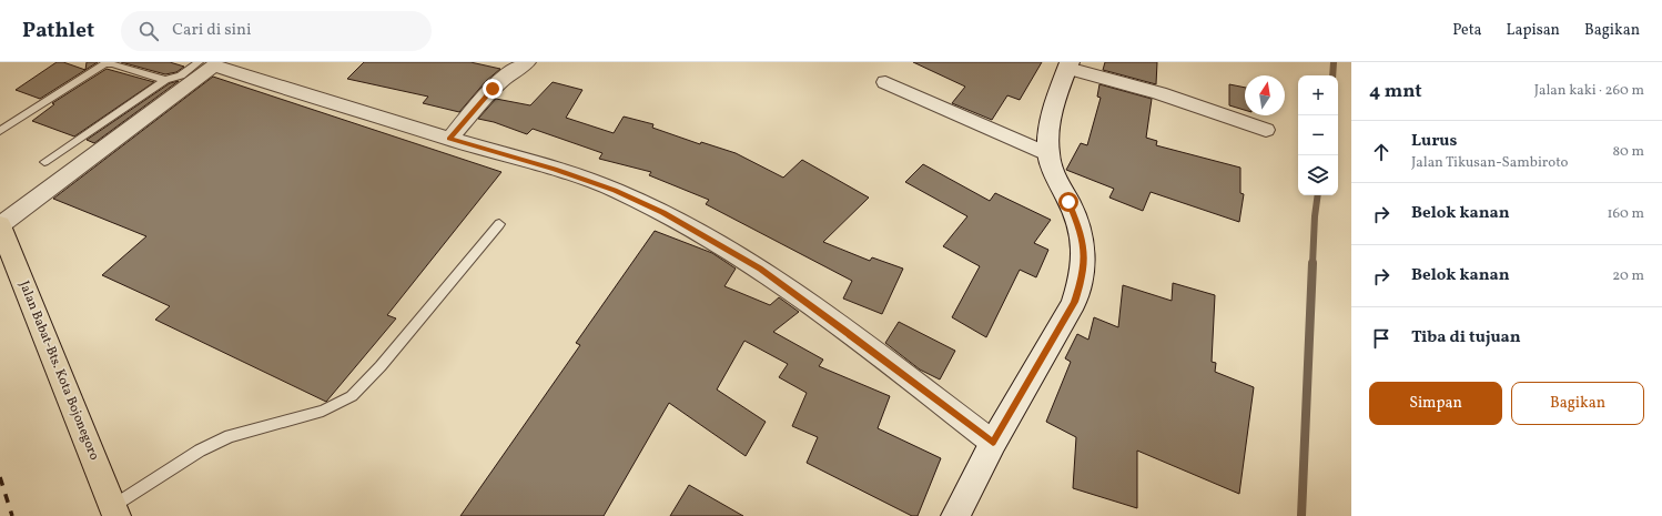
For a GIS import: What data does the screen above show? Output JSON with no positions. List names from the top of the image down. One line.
{"streets":{"highway":["Jalan Babat-Bts. Kota Bojonegoro"]},"north":"top","page":{"header":"Pathlet","search":"Cari di sini","nav":["Peta","Lapisan","Bagikan"],"heading":["4 mnt","Jalan kaki · 260 m"],"map_buttons":["+","−"],"list":[["Lurus","Jalan Tikusan-Sambiroto","80 m"],["Belok kanan","160 m"],["Belok kanan","20 m"],"Tiba di tujuan"],"buttons":["Simpan","Bagikan"]}}
